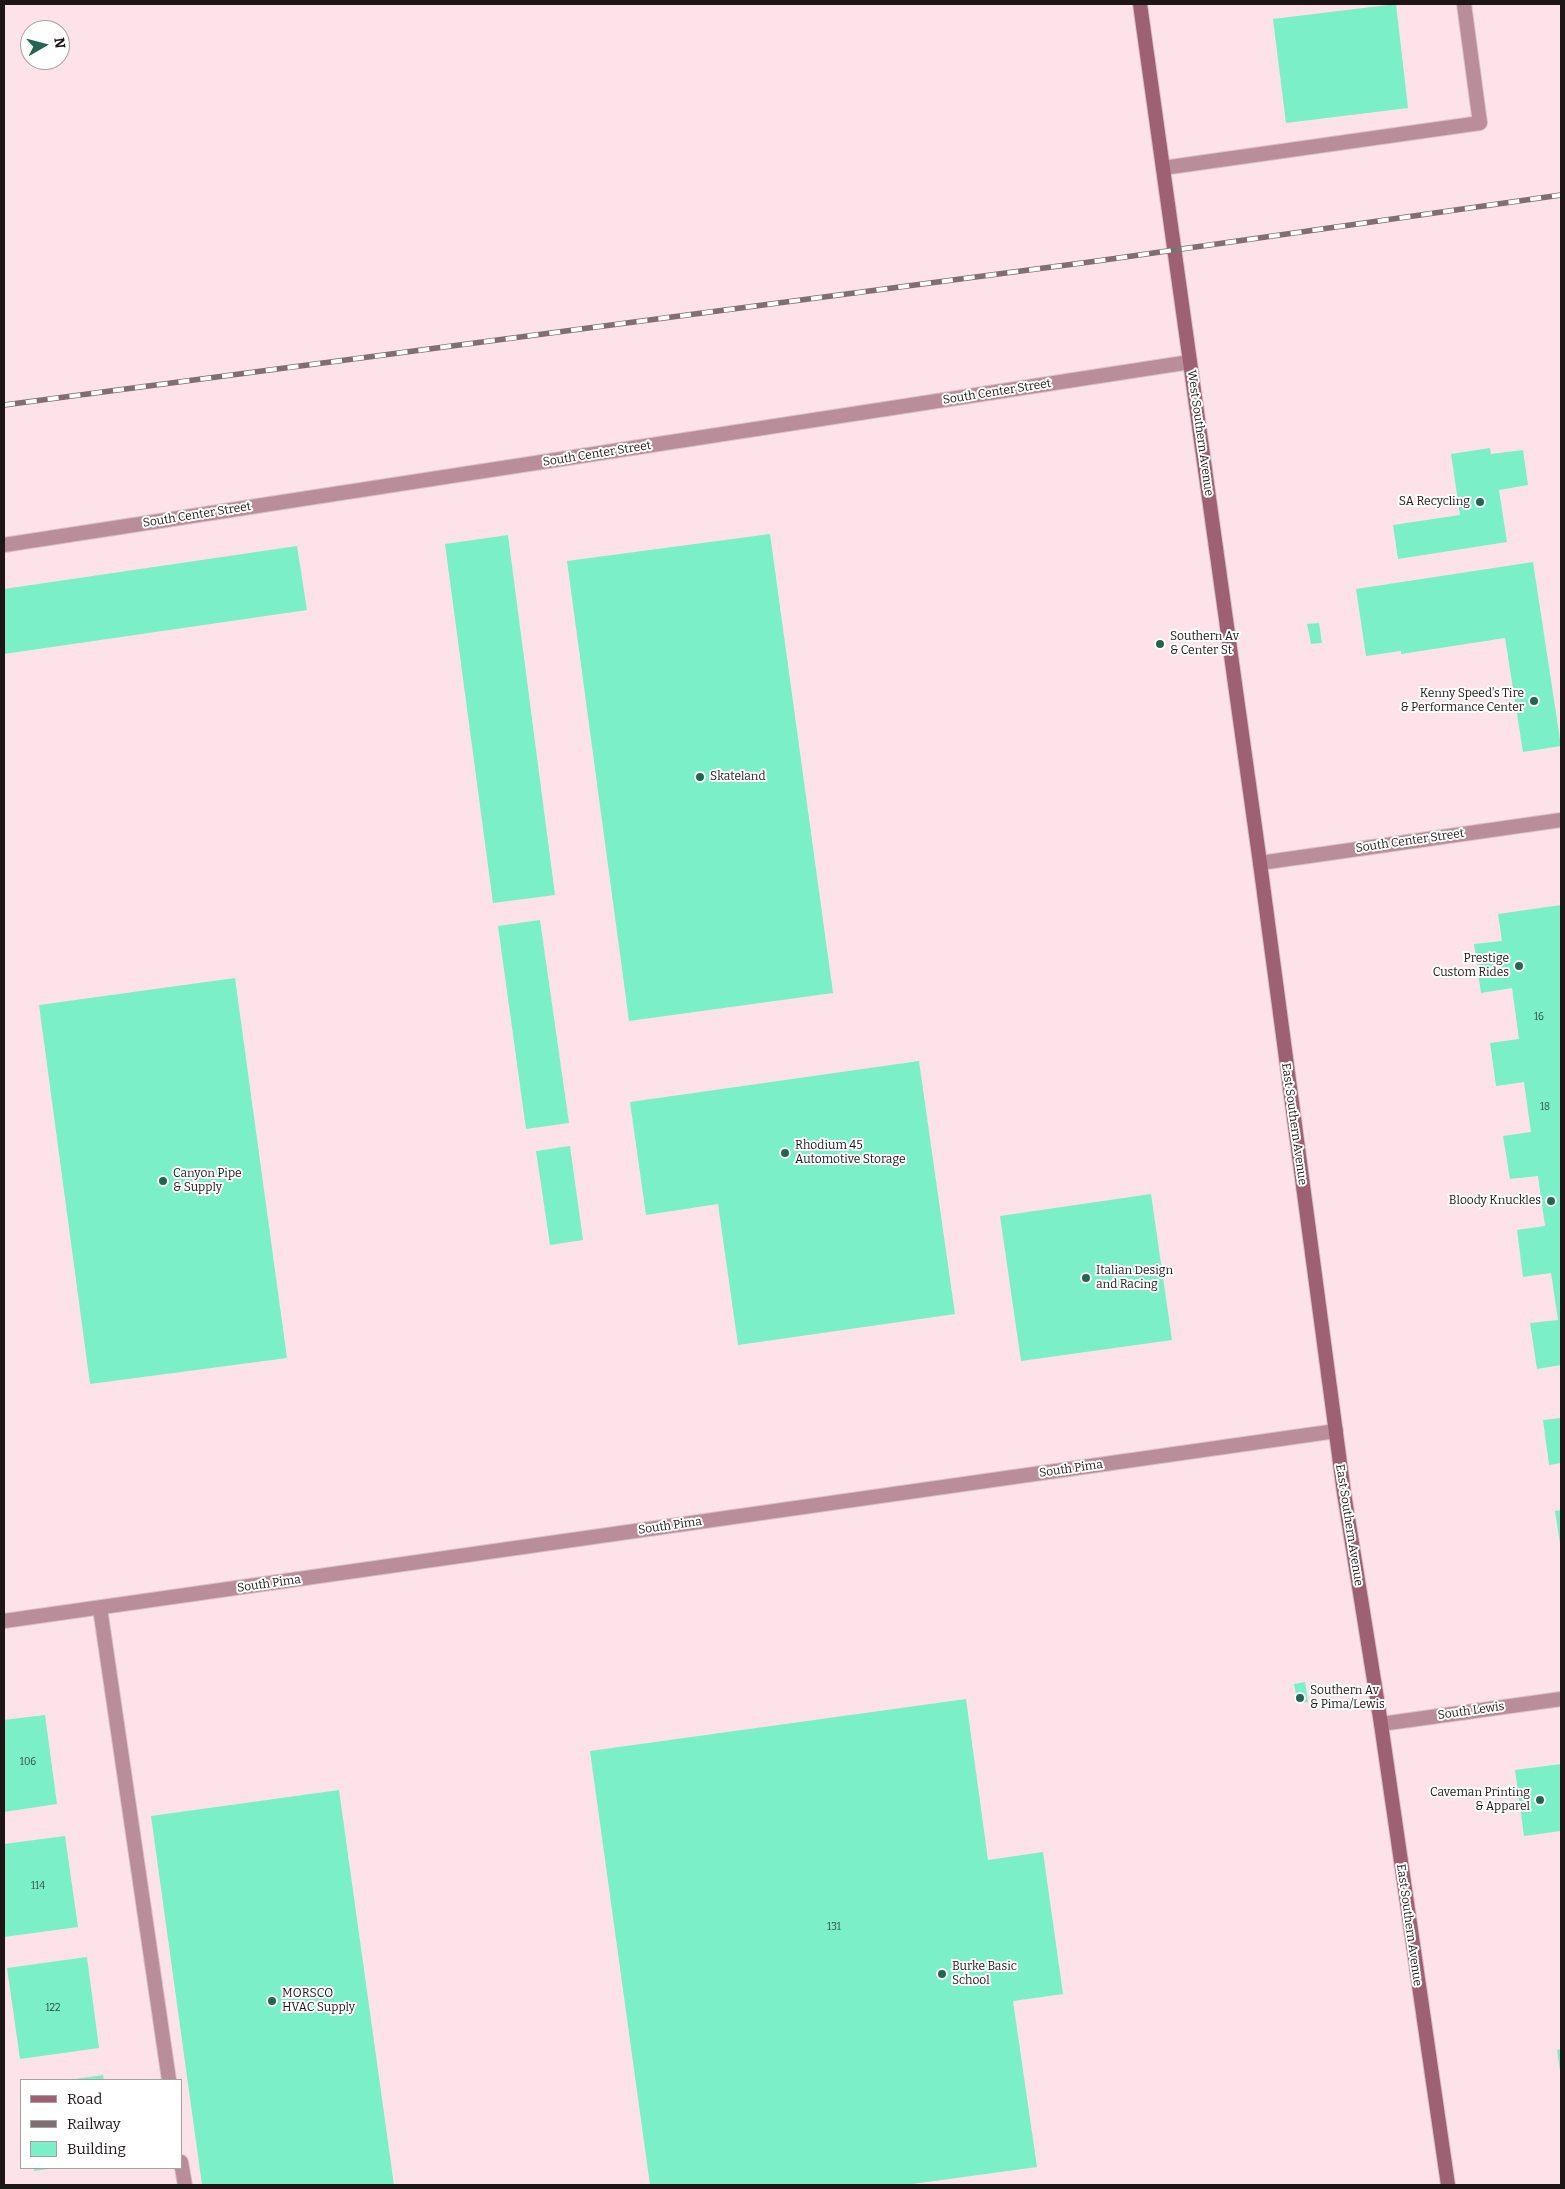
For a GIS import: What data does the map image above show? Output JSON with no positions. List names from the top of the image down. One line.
{"streets":{"main road":["West Southern Avenue","East Southern Avenue"],"street":["South Center Street","South Pima","South Lewis"]},"crossings":[["South Center Street","West Southern Avenue"],["South Center Street","East Southern Avenue"],["West Southern Avenue","East Southern Avenue"],["East Southern Avenue","South Pima"],["East Southern Avenue","South Lewis"]],"places":["SA Recycling","Southern Av & Center St","Kenny Speed's Tire & Performance Center","Skateland","Prestige Custom Rides","Rhodium 45 Automotive Storage","Canyon Pipe & Supply","Bloody Knuckles","Italian Design and Racing","Southern Av & Pima/Lewis","Caveman Printing & Apparel","Burke Basic School","MORSCO HVAC Supply"],"house_numbers":["16","18","106","114","131","122"],"legend":["Road","Railway","Building"],"north":"right"}
